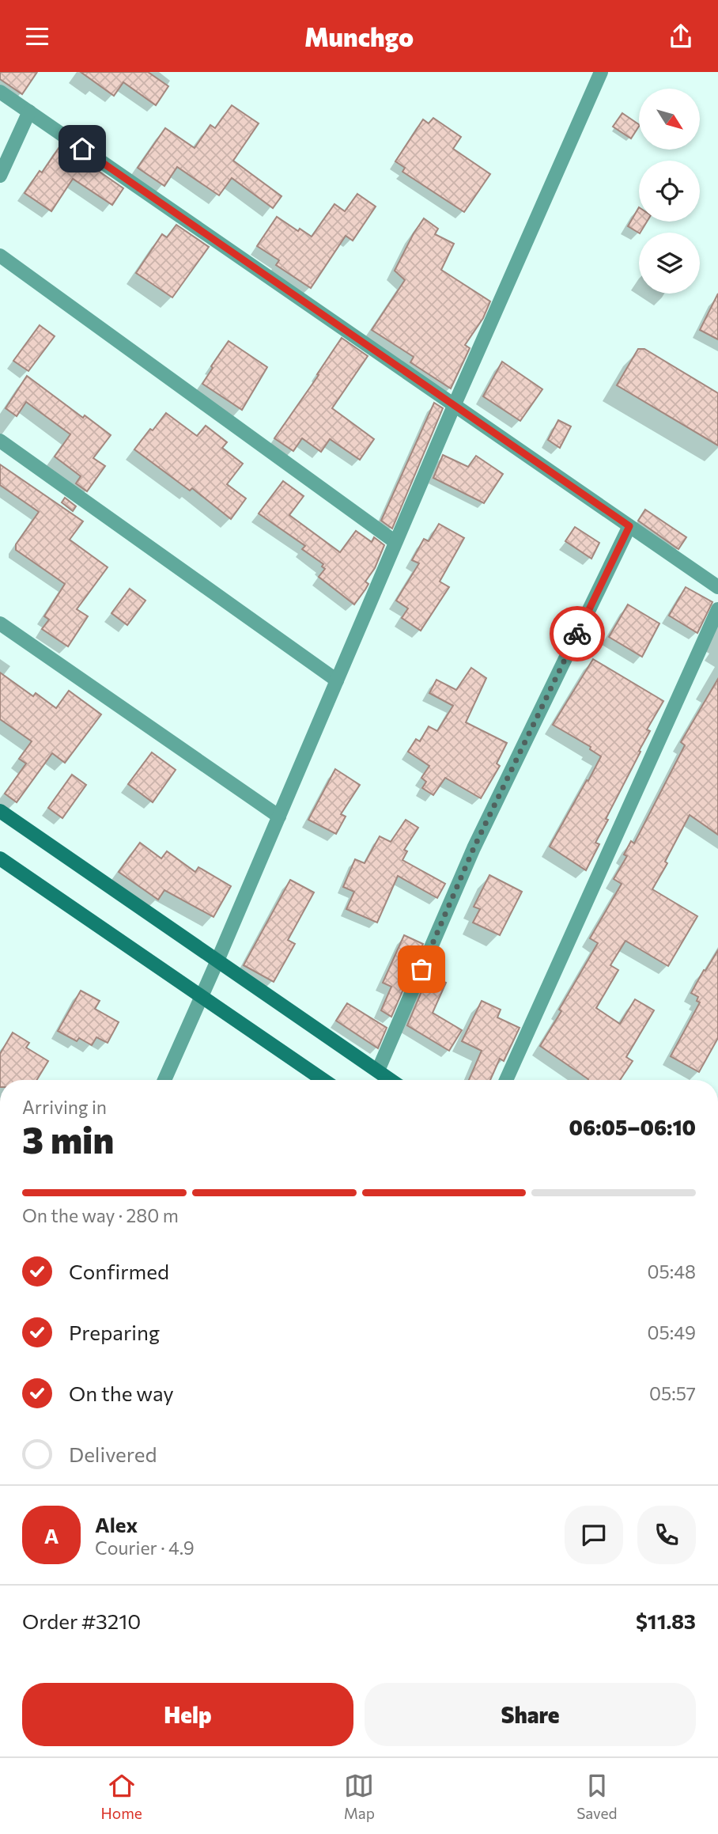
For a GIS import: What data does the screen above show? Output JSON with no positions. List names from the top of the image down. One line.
{"north":"bottom right","page":{"header":"Munchgo","heading":["3 min","Arriving in","06:05–06:10"],"panel":["Alex","Courier · 4.9","Order #3210","$11.83"],"bar":"On the way · 280 m","list":[["Confirmed","05:48"],["Preparing","05:49"],["On the way","05:57"],"Delivered"],"round":"A","buttons":["Help","Share"],"tabs":["Home","Map","Saved"]}}
